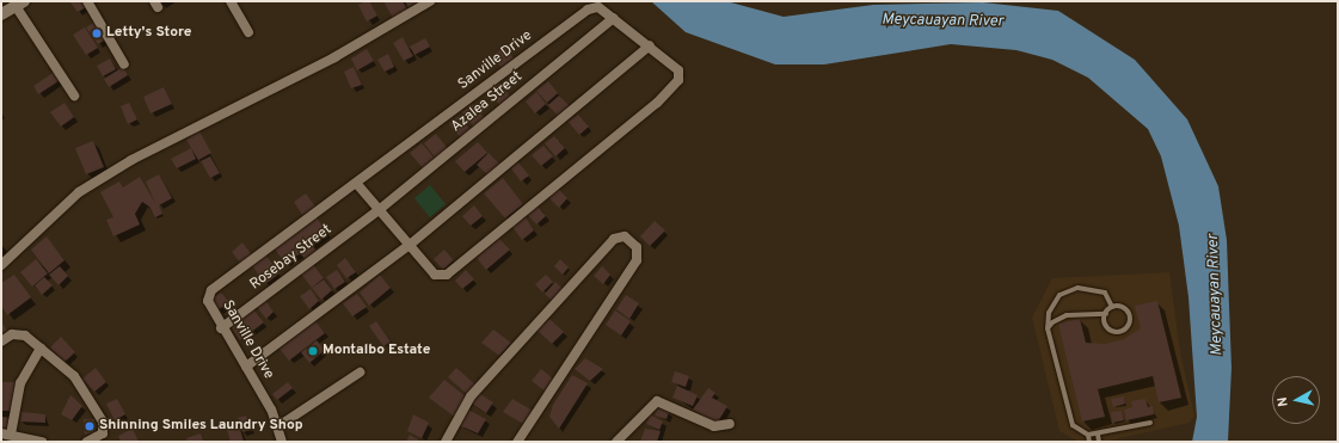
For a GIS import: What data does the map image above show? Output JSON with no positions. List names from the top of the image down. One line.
{"streets":{"street":["Sanville Drive","Azalea Street","Rosebay Street"]},"crossings":[["Sanville Drive","Azalea Street"],["Sanville Drive","Rosebay Street"],["Azalea Street","Rosebay Street"]],"water":["Meycauayan River"],"places":["Letty's Store","Montalbo Estate","Shinning Smiles Laundry Shop"],"north":"left"}
